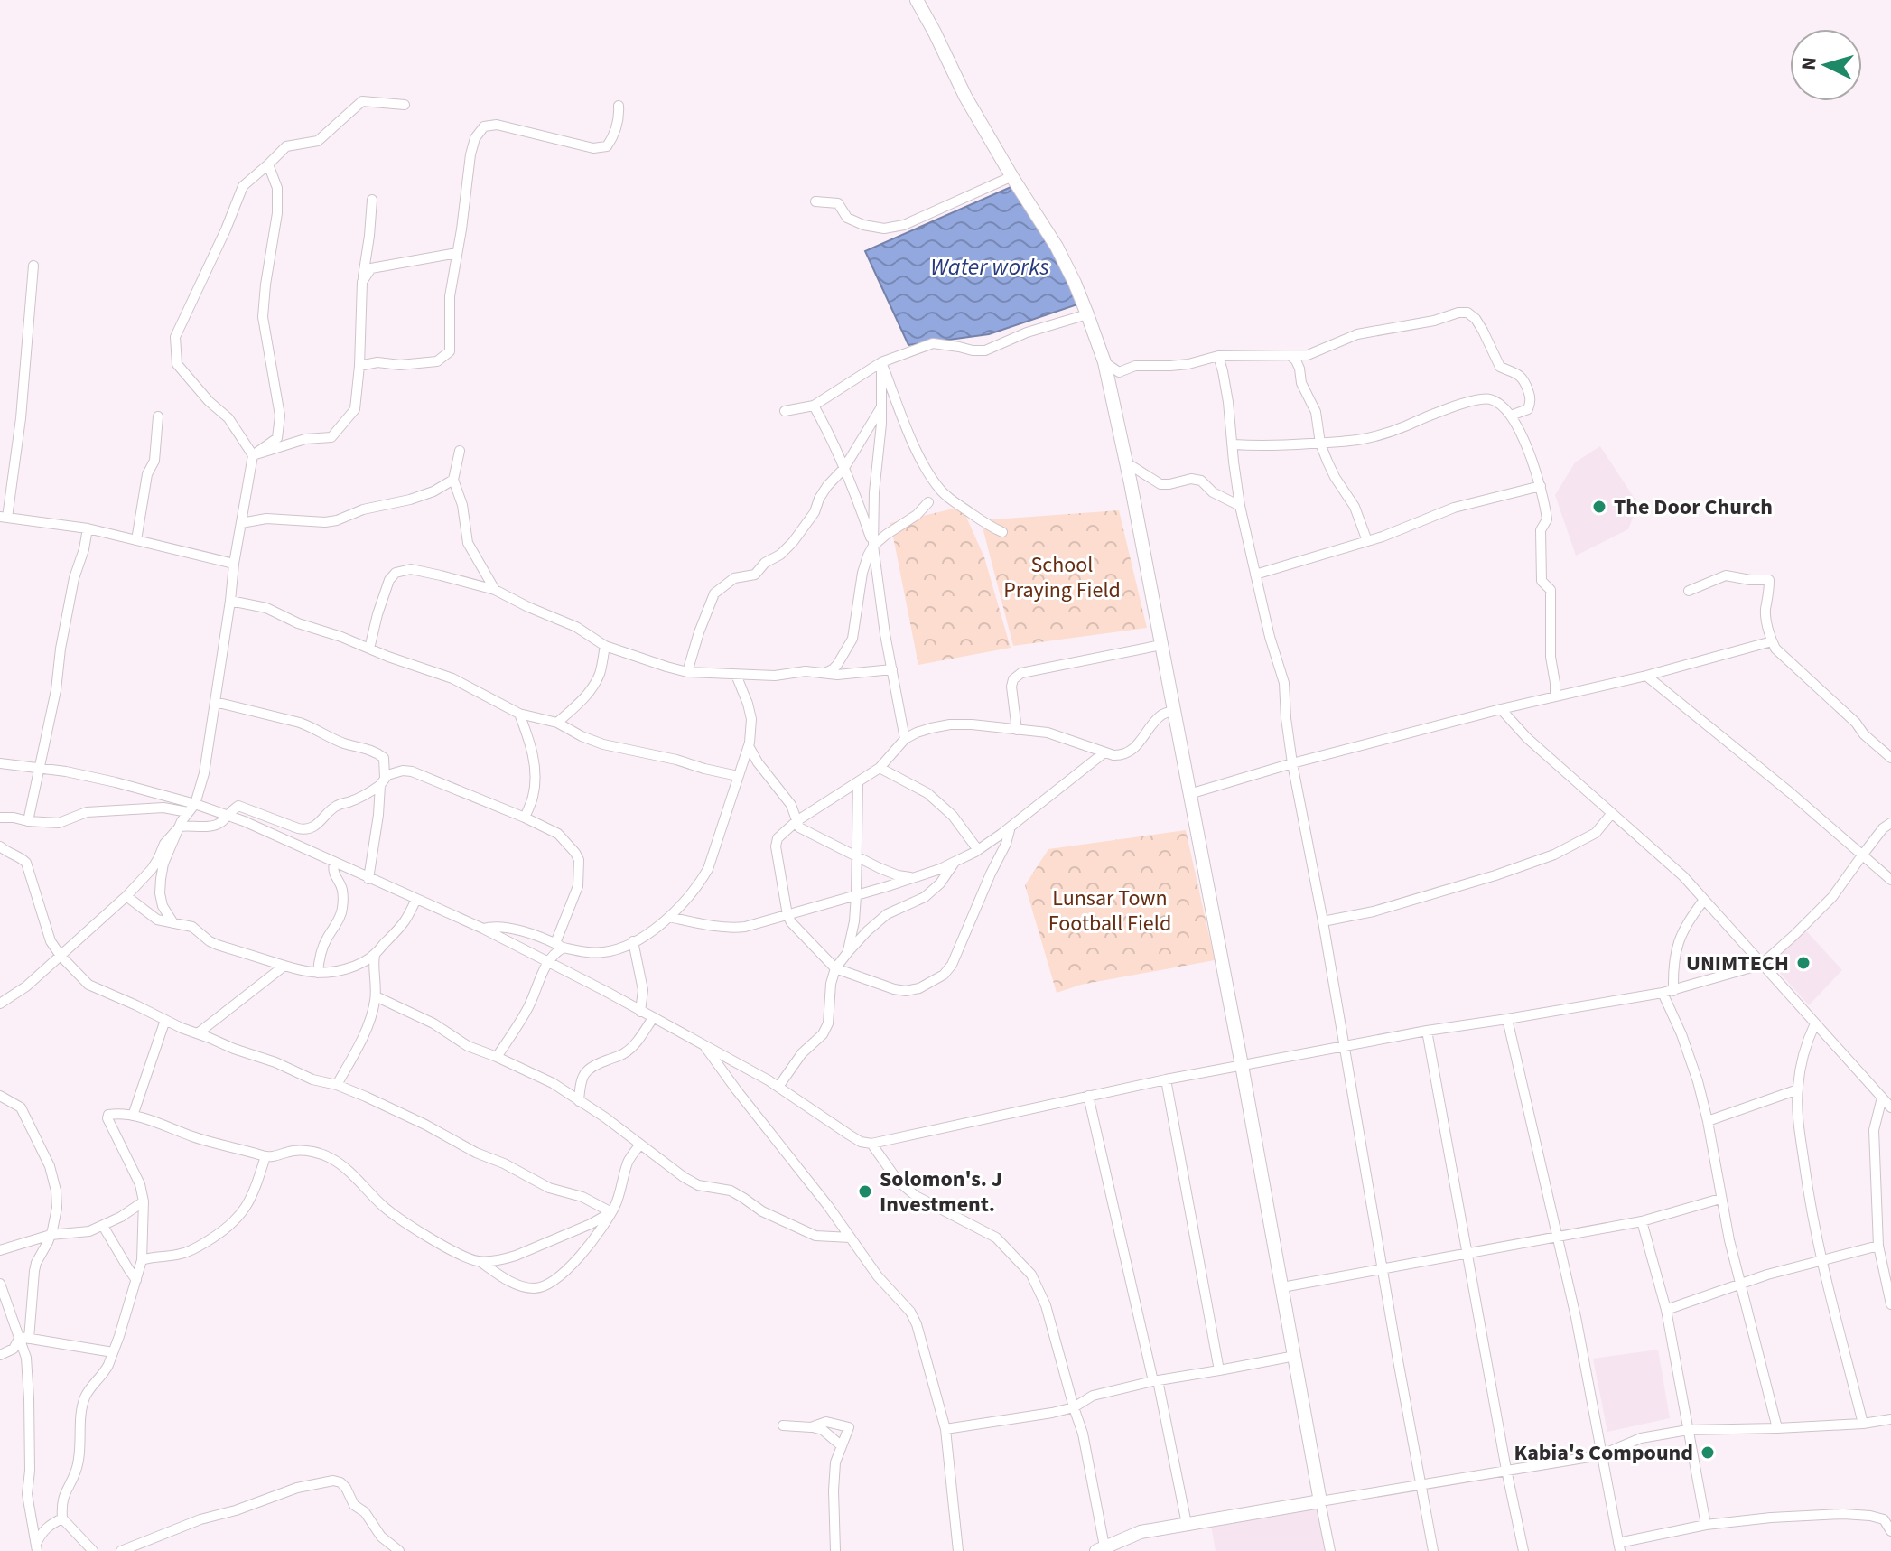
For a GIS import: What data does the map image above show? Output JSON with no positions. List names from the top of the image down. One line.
{"water":["Water works"],"parks":["School Praying Field","Lunsar Town Football Field"],"places":["The Door Church","UNIMTECH","Solomon's. J Investment.","Kabia's Compound"],"north":"left"}
